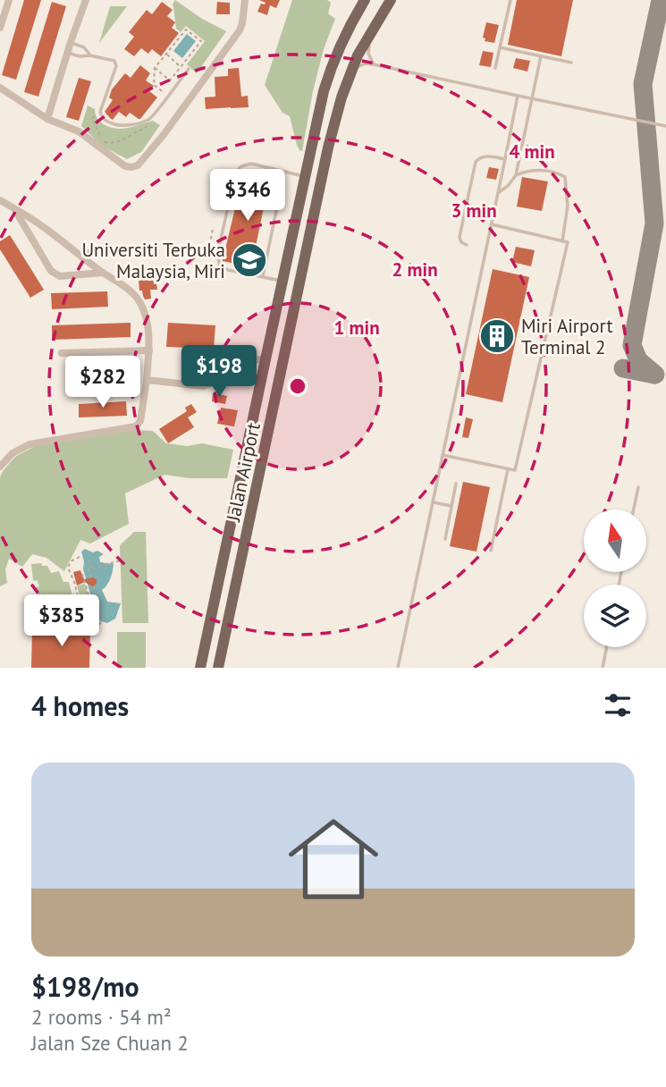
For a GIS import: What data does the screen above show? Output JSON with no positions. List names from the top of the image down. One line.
{"streets":{"main road":["Jalan Airport"]},"places":{"school or university":["Universiti Terbuka Malaysia, Miri"],"building":["Miri Airport Terminal 2"]},"north":"top","page":{"price":["$346","$198","$282","$385"],"heading":"4 homes","list":[{"name":"$198/mo","note":"2 rooms · 54 m² · Jalan Sze Chuan 2"}]},"rings":["4 min","3 min","2 min","1 min"]}
